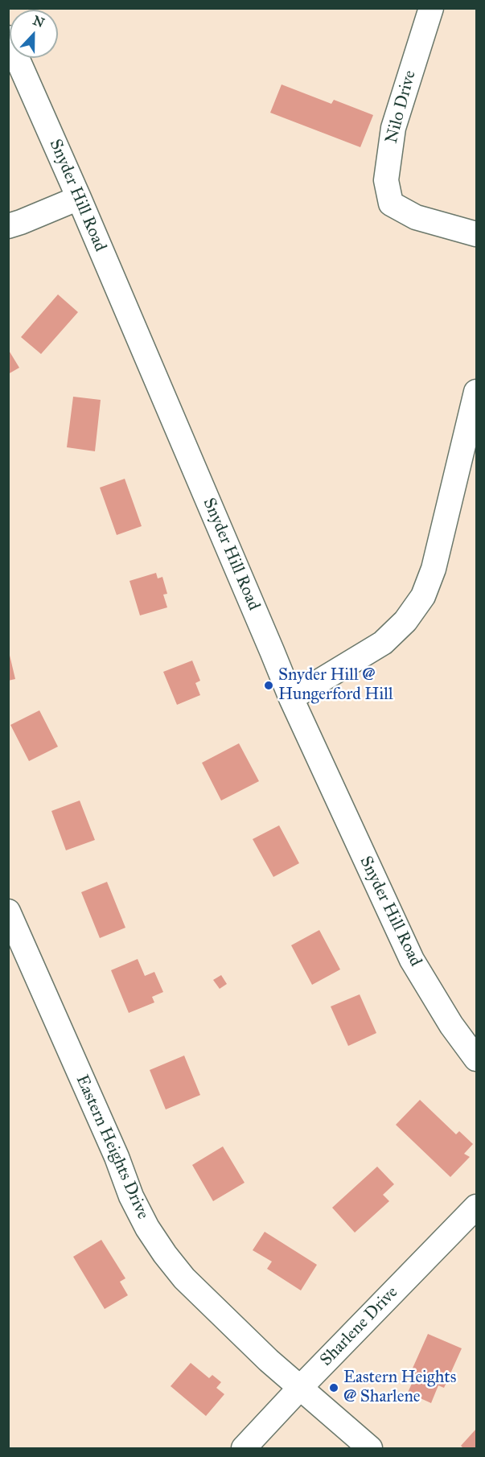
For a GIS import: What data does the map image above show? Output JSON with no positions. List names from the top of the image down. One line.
{"streets":{"street":["Nilo Drive","Snyder Hill Road","Eastern Heights Drive","Sharlene Drive"]},"crossings":[["Eastern Heights Drive","Sharlene Drive"]],"places":["Snyder Hill @ Hungerford Hill","Eastern Heights @ Sharlene"],"north":"top"}
